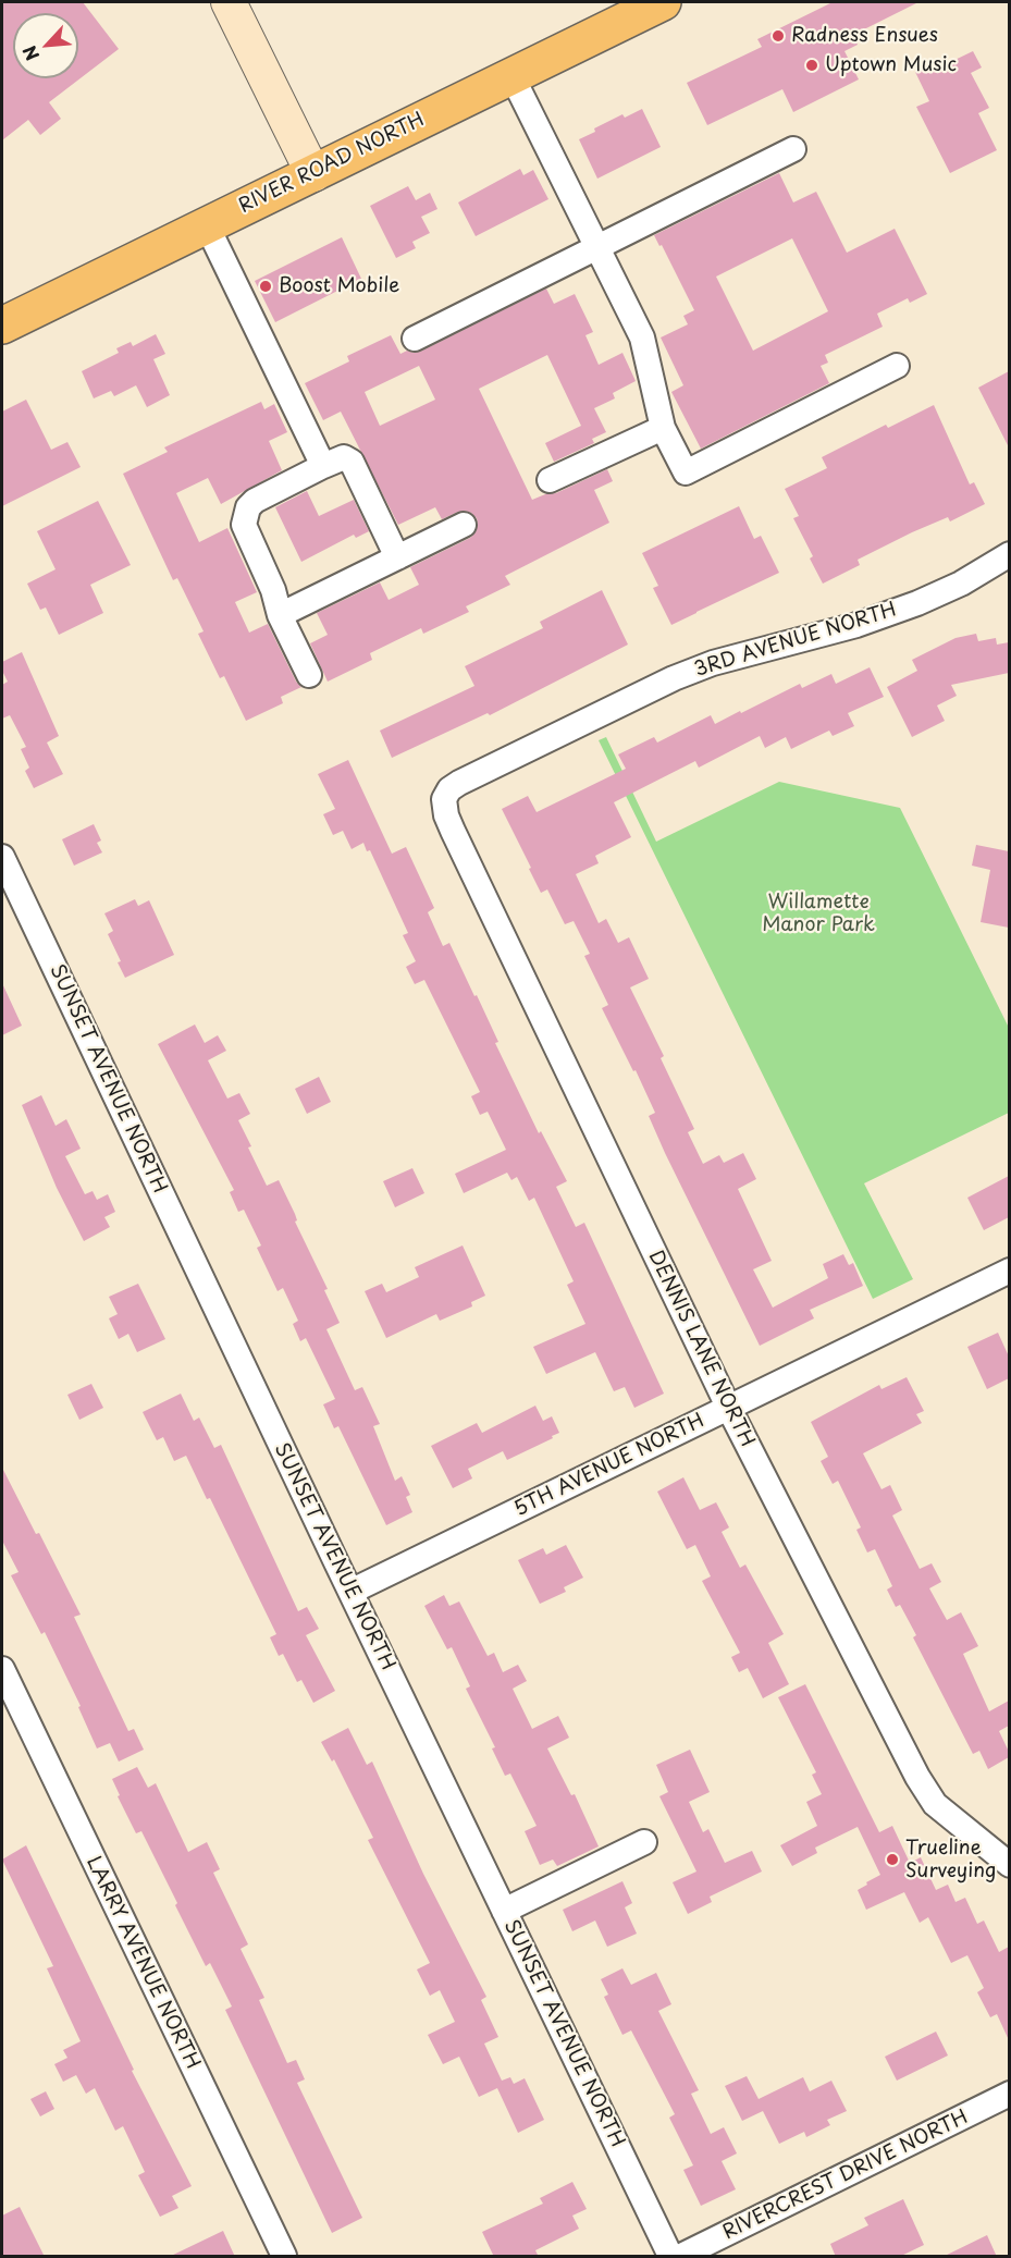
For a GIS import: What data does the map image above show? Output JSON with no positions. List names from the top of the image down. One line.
{"streets":{"main road":["RIVER ROAD NORTH"],"street":["3RD AVENUE NORTH","SUNSET AVENUE NORTH","DENNIS LANE NORTH","5TH AVENUE NORTH","LARRY AVENUE NORTH","RIVERCREST DRIVE NORTH"]},"crossings":[["3RD AVENUE NORTH","DENNIS LANE NORTH"],["SUNSET AVENUE NORTH","5TH AVENUE NORTH"],["DENNIS LANE NORTH","5TH AVENUE NORTH"]],"parks":["Willamette Manor Park"],"places":["Radness Ensues","Uptown Music","Boost Mobile","Trueline Surveying"],"north":"bottom left"}
